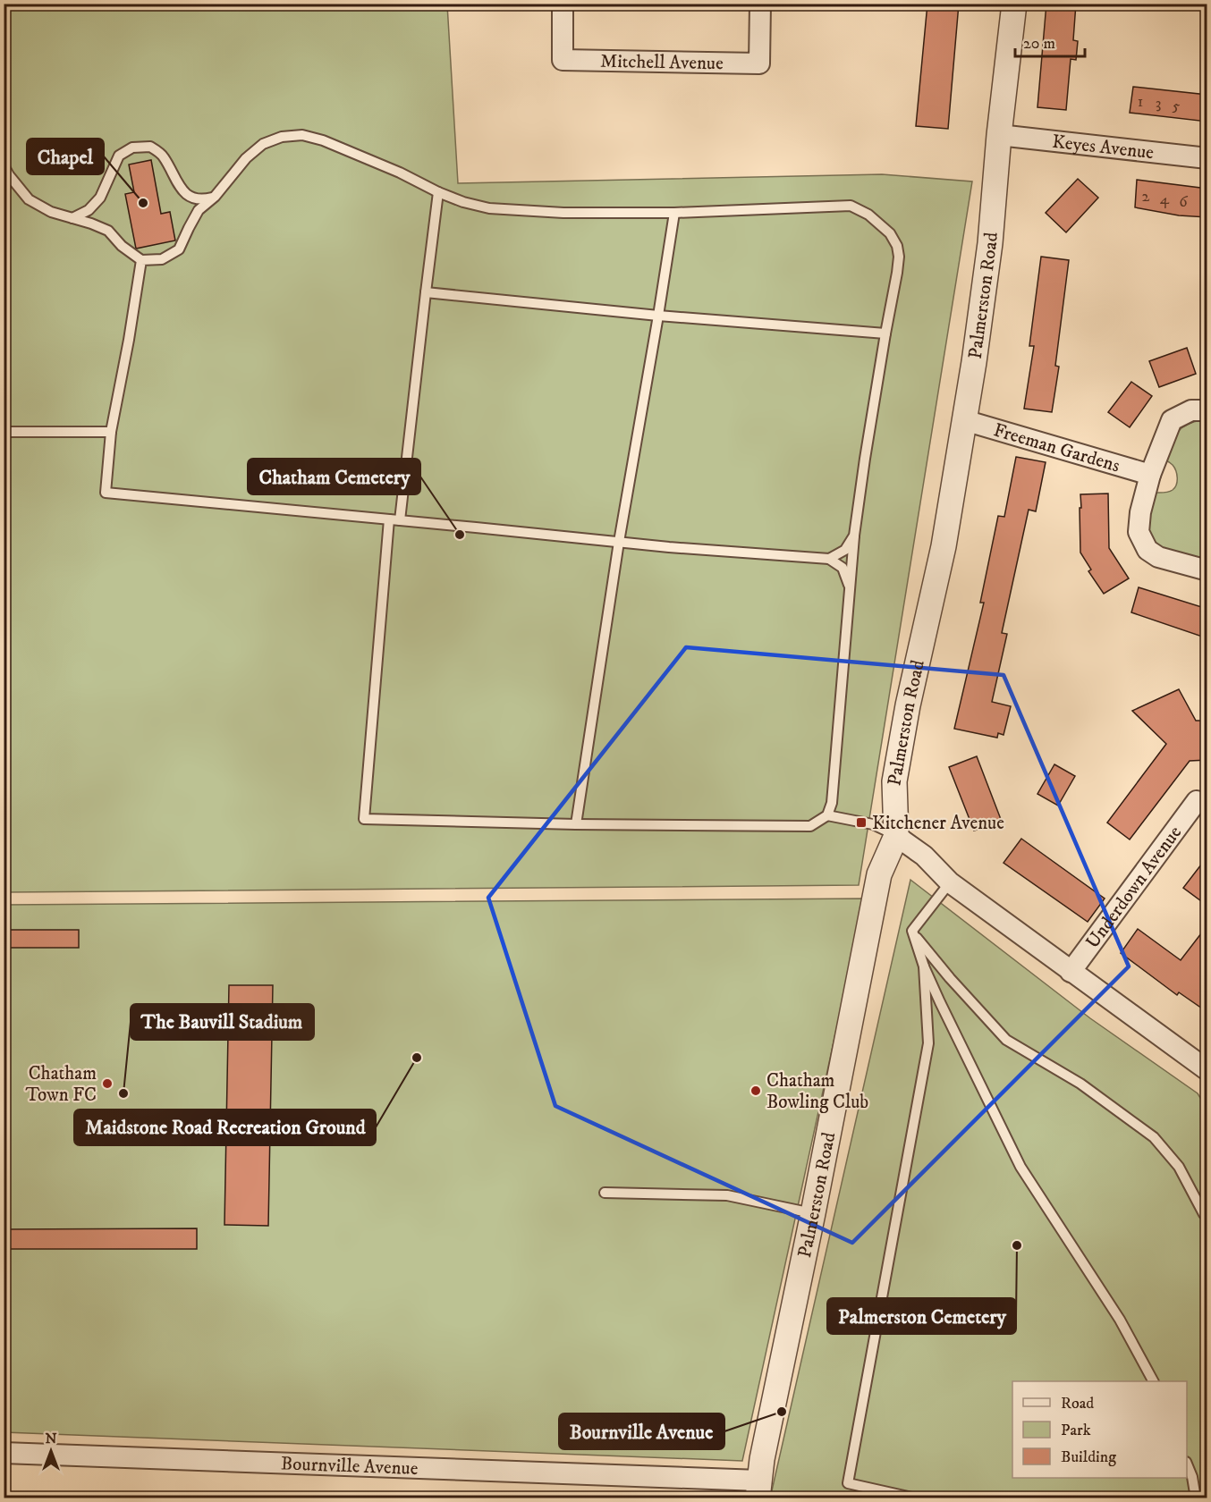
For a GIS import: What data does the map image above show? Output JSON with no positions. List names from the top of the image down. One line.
{"streets":{"street":["Mitchell Avenue","Keyes Avenue","Palmerston Road","Freeman Gardens","Underdown Avenue","Bournville Avenue"]},"crossings":[["Keyes Avenue","Palmerston Road"],["Palmerston Road","Freeman Gardens"],["Palmerston Road","Bournville Avenue"]],"places":{"other":["Chapel","Chatham Cemetery","Maidstone Road Recreation Ground","Chatham Town FC","Chatham Bowling Club","The Bauvill Stadium","Palmerston Cemetery","Bournville Avenue"],"transit":["Kitchener Avenue"]},"house_numbers":["1","3","5","2","4","6"],"legend":["Road","Park","Building"],"scale_bar":"20 m","north":"top"}
